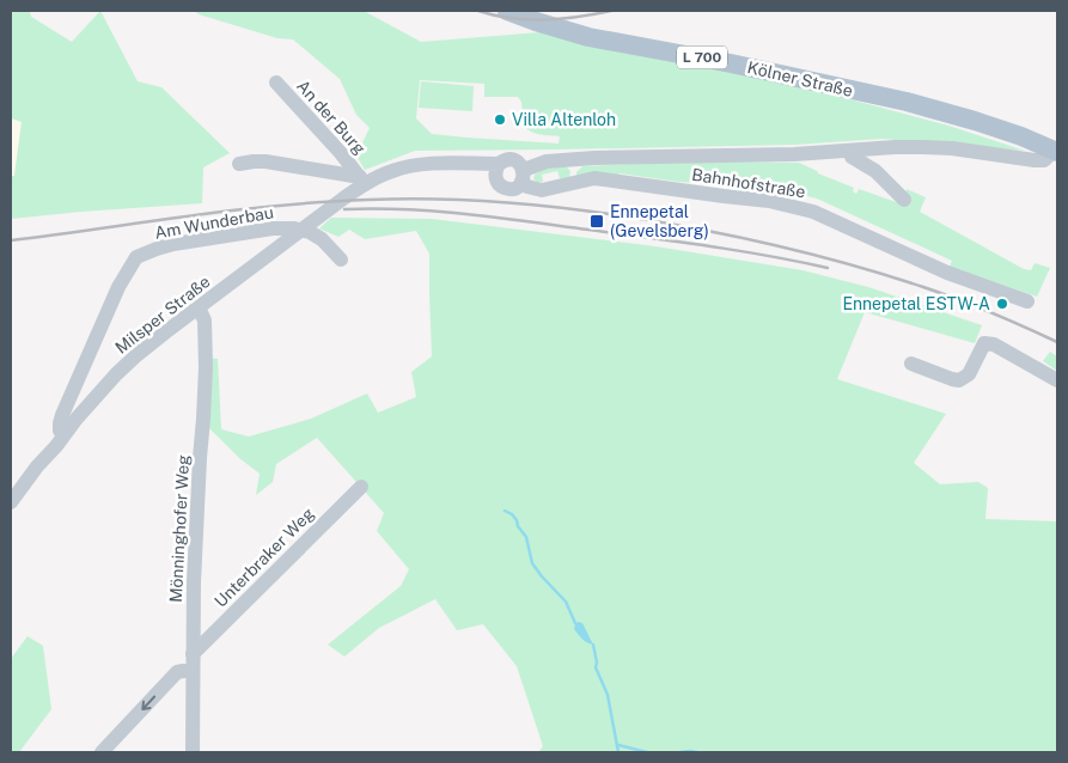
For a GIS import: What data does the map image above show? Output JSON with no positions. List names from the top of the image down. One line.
{"streets":{"main road":["L 700","Kölner Straße"],"street":["An der Burg","Bahnhofstraße","Am Wunderbau","Milsper Straße","Mönninghofer Weg","Unterbraker Weg"]},"crossings":[["Kölner Straße","Bahnhofstraße"],["An der Burg","Bahnhofstraße"],["An der Burg","Milsper Straße"],["Bahnhofstraße","Milsper Straße"],["Am Wunderbau","Milsper Straße"],["Milsper Straße","Mönninghofer Weg"],["Mönninghofer Weg","Unterbraker Weg"]],"places":{"other":["Villa Altenloh","Ennepetal ESTW-A"],"transit":["Ennepetal (Gevelsberg)"]}}
